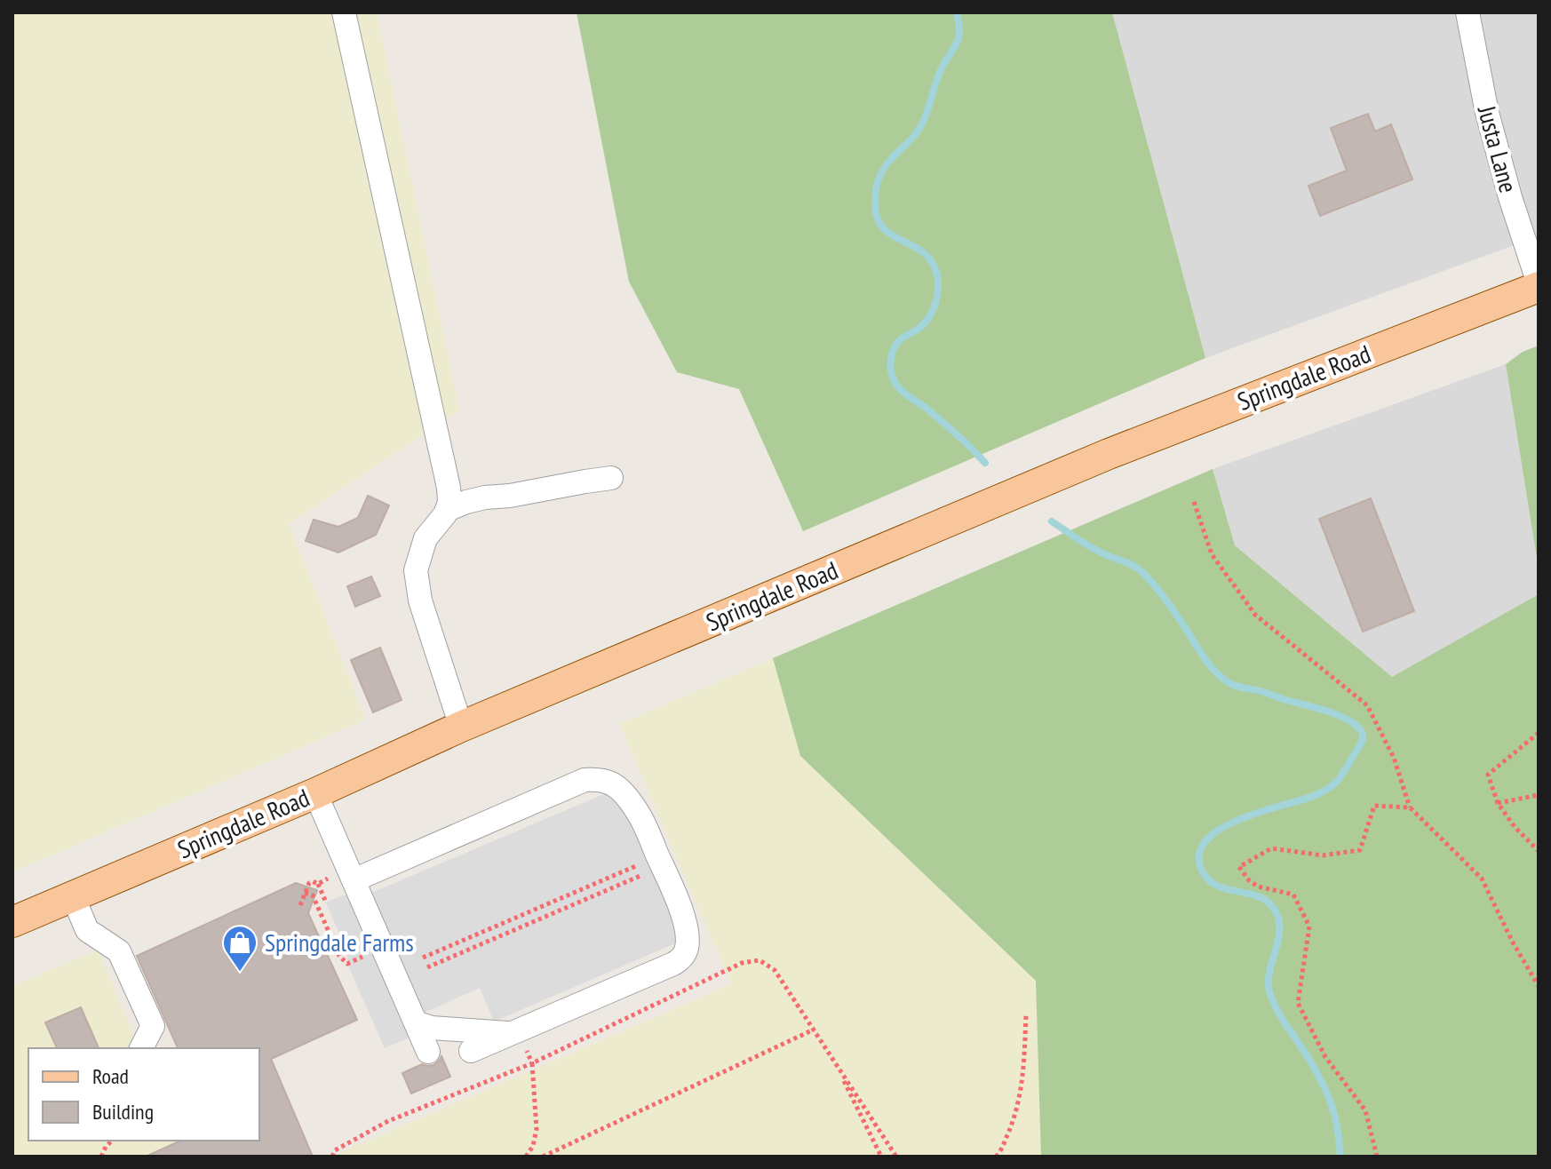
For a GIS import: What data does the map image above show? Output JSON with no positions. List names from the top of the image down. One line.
{"streets":{"main road":["Springdale Road"],"street":["Justa Lane"]},"crossings":[["Justa Lane","Springdale Road"]],"places":{"shop":["Springdale Farms"]},"legend":["Road","Building"]}
